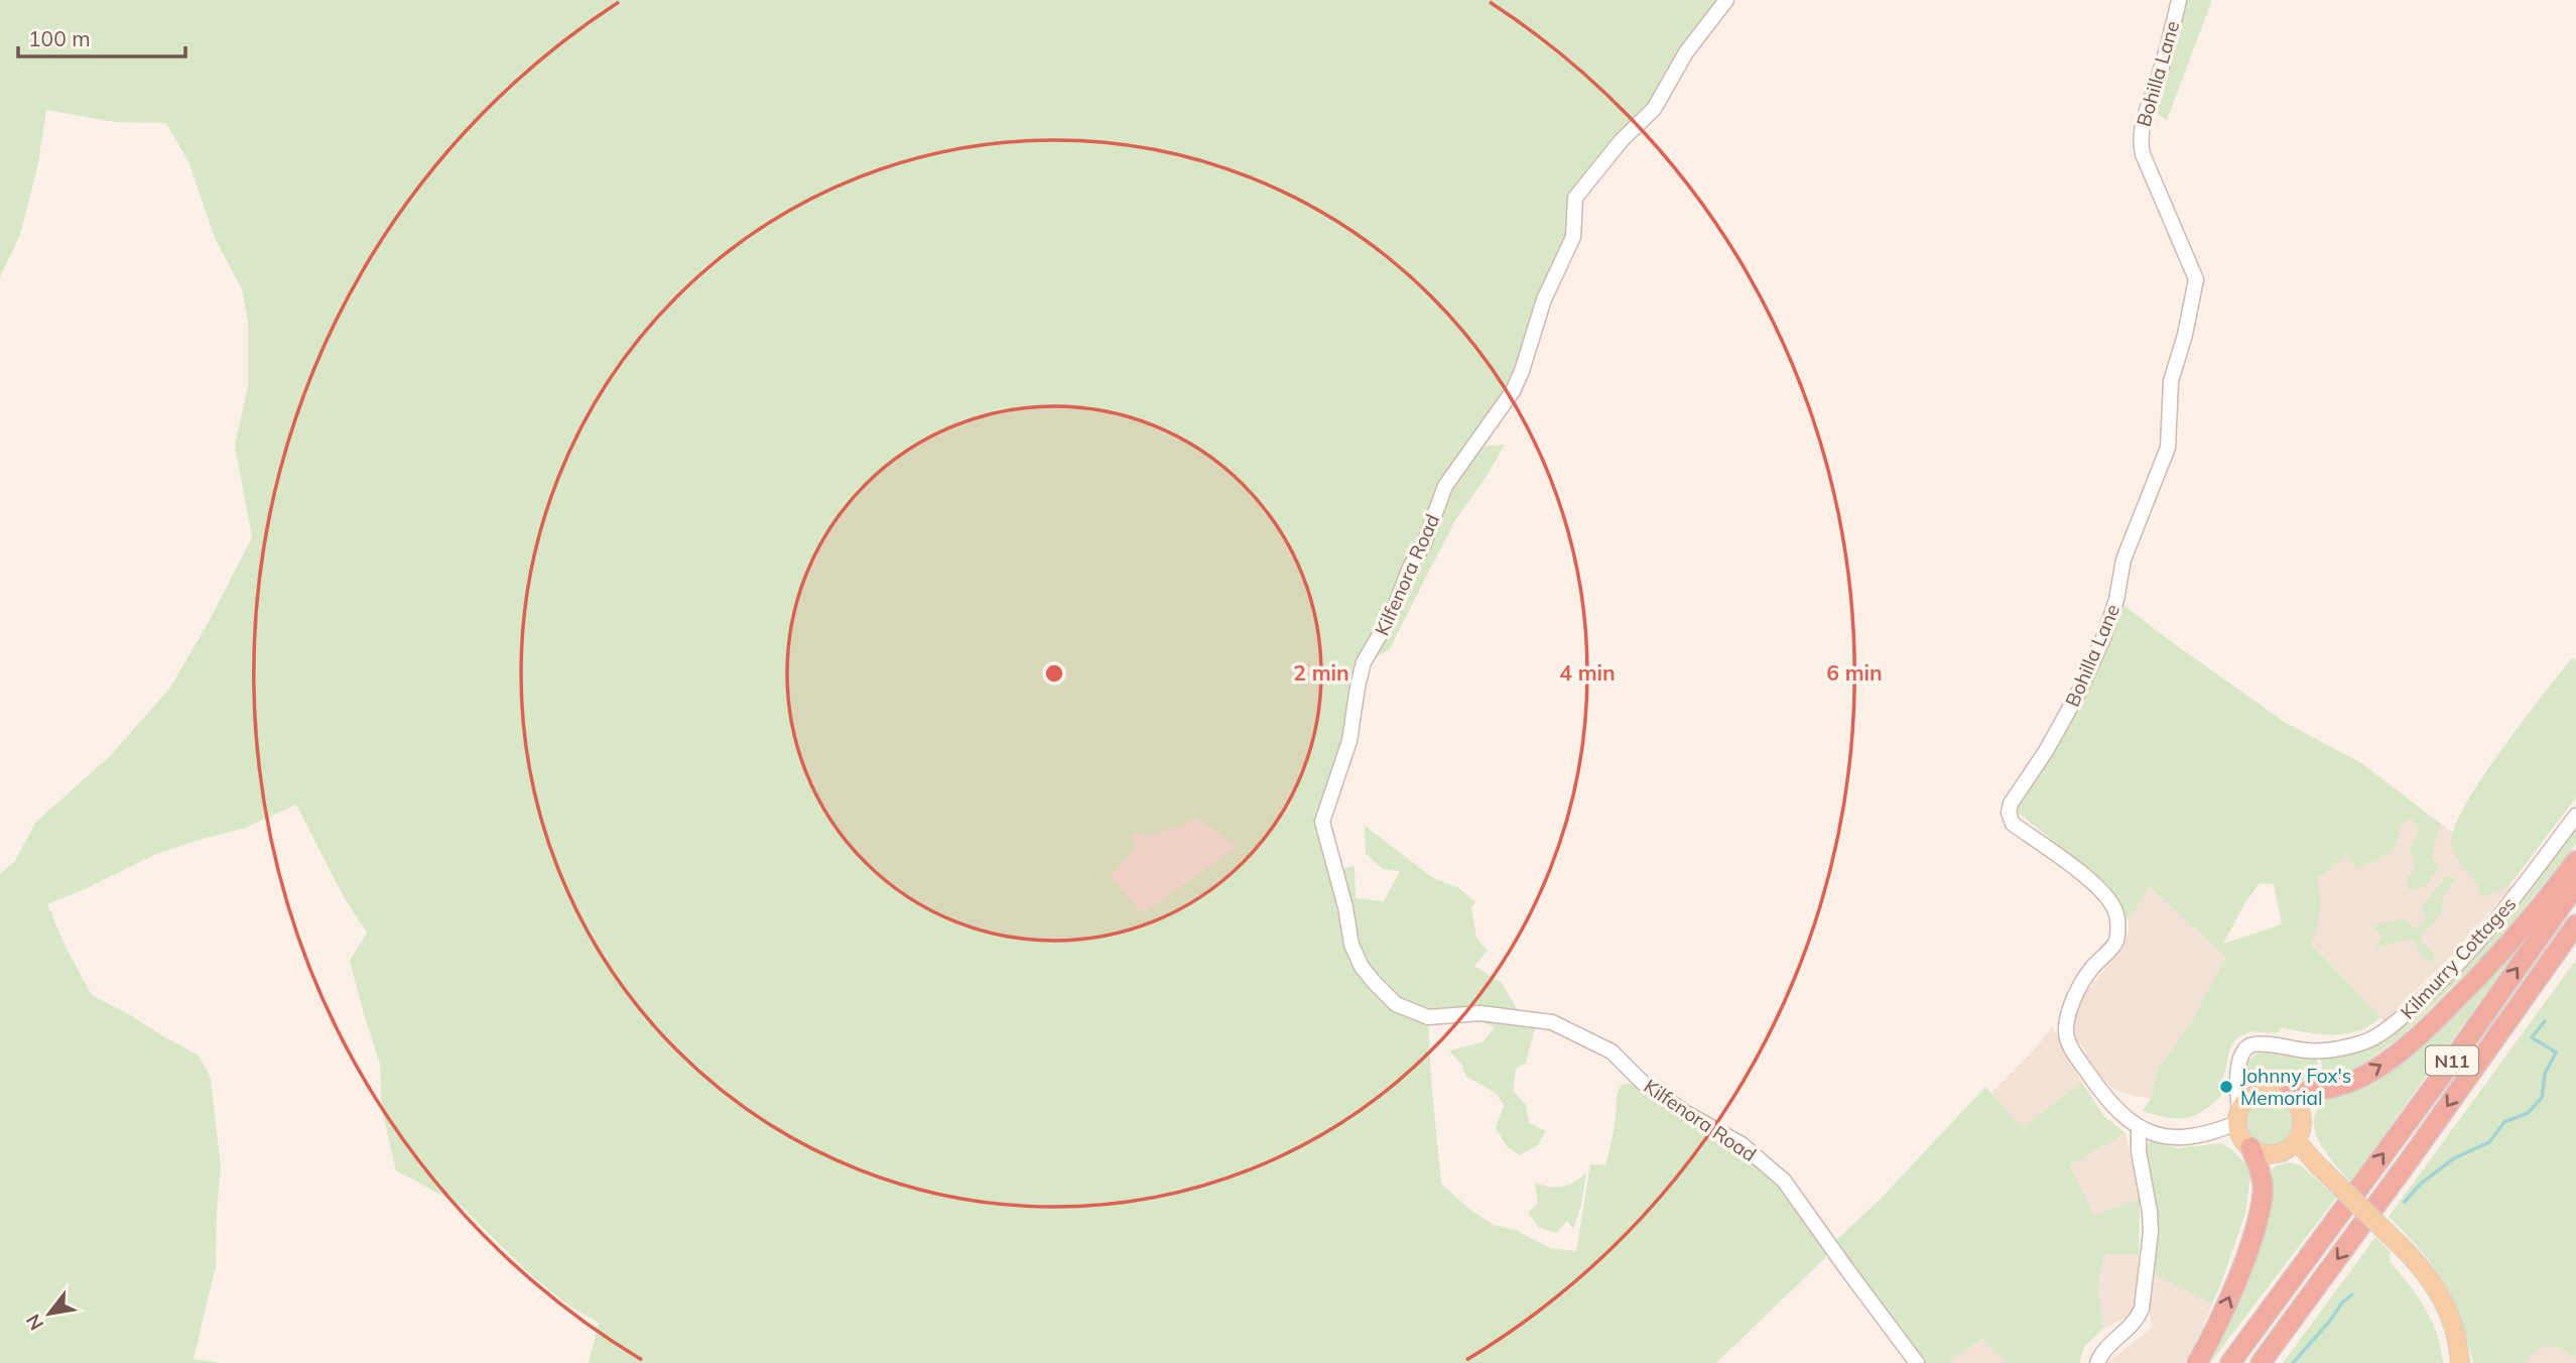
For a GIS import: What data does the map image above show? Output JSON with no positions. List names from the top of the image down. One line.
{"streets":{"highway":["N11"],"street":["Bohilla Lane","Kilfenora Road","Kilmurry Cottages"]},"crossings":[["Bohilla Lane","N11"]],"places":["Johnny Fox's Memorial"],"scale_bar":"100 m","north":"bottom left","rings":["2 min","4 min","6 min"]}
